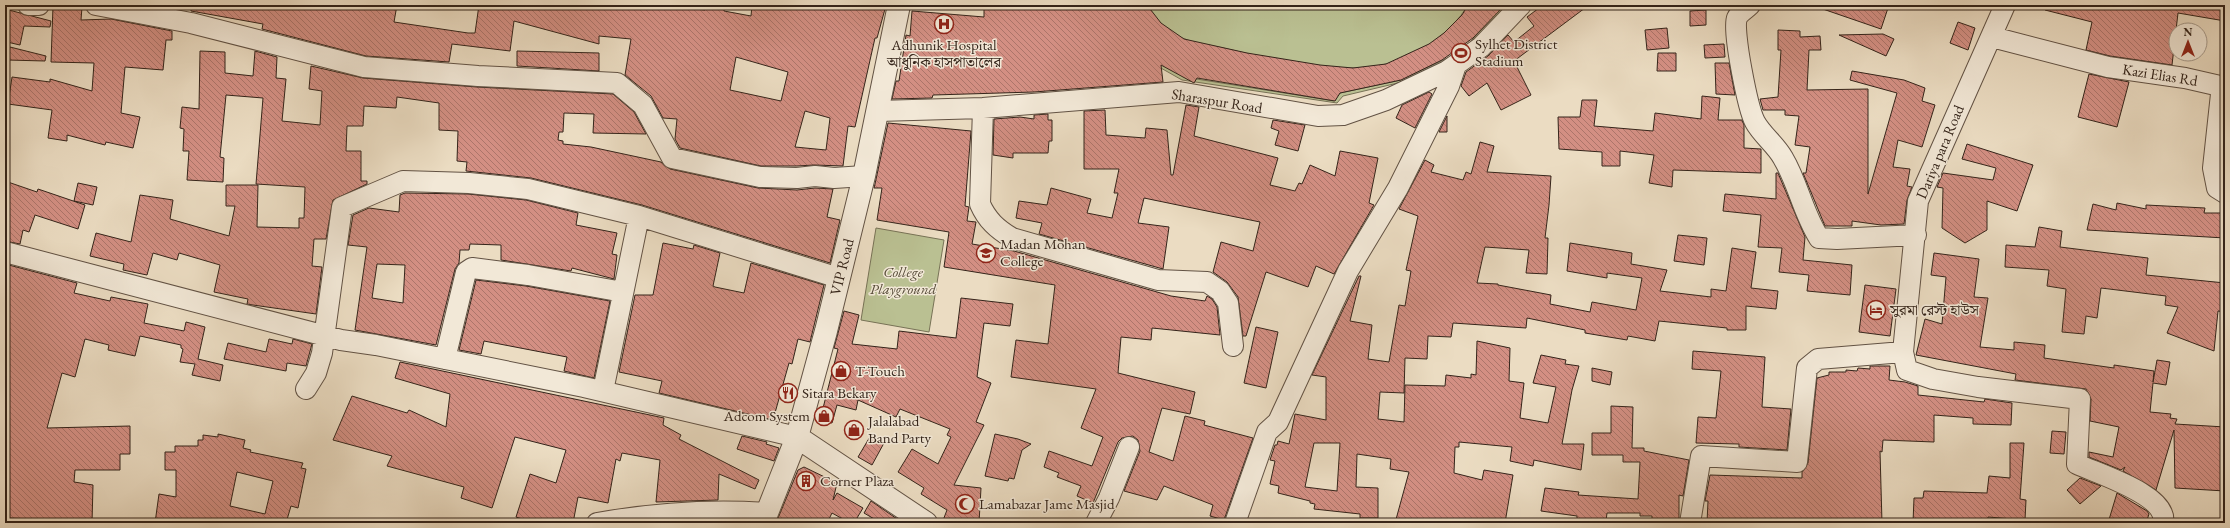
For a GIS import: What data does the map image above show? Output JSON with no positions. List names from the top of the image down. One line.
{"streets":{"street":["Kazi Elias Rd","Sharaspur Road","Dariya para Road","VIP Road"]},"crossings":[["Kazi Elias Rd","Dariya para Road"],["Sharaspur Road","VIP Road"]],"parks":["College Playground"],"places":{"hospital":["Adhunik Hospital আধুনিক হাসপাতালের"],"sports":["Sylhet District Stadium"],"school or university":["Madan Mohan College"],"hotel":["সুরমা রেস্ট হাউস"],"shop":["T-Touch","Adcom System","Jalalabad Band Party"],"restaurant":["Sitara Bekary"],"building":["Corner Plaza"],"mosque":["Lamabazar Jame Masjid"]},"north":"top"}
